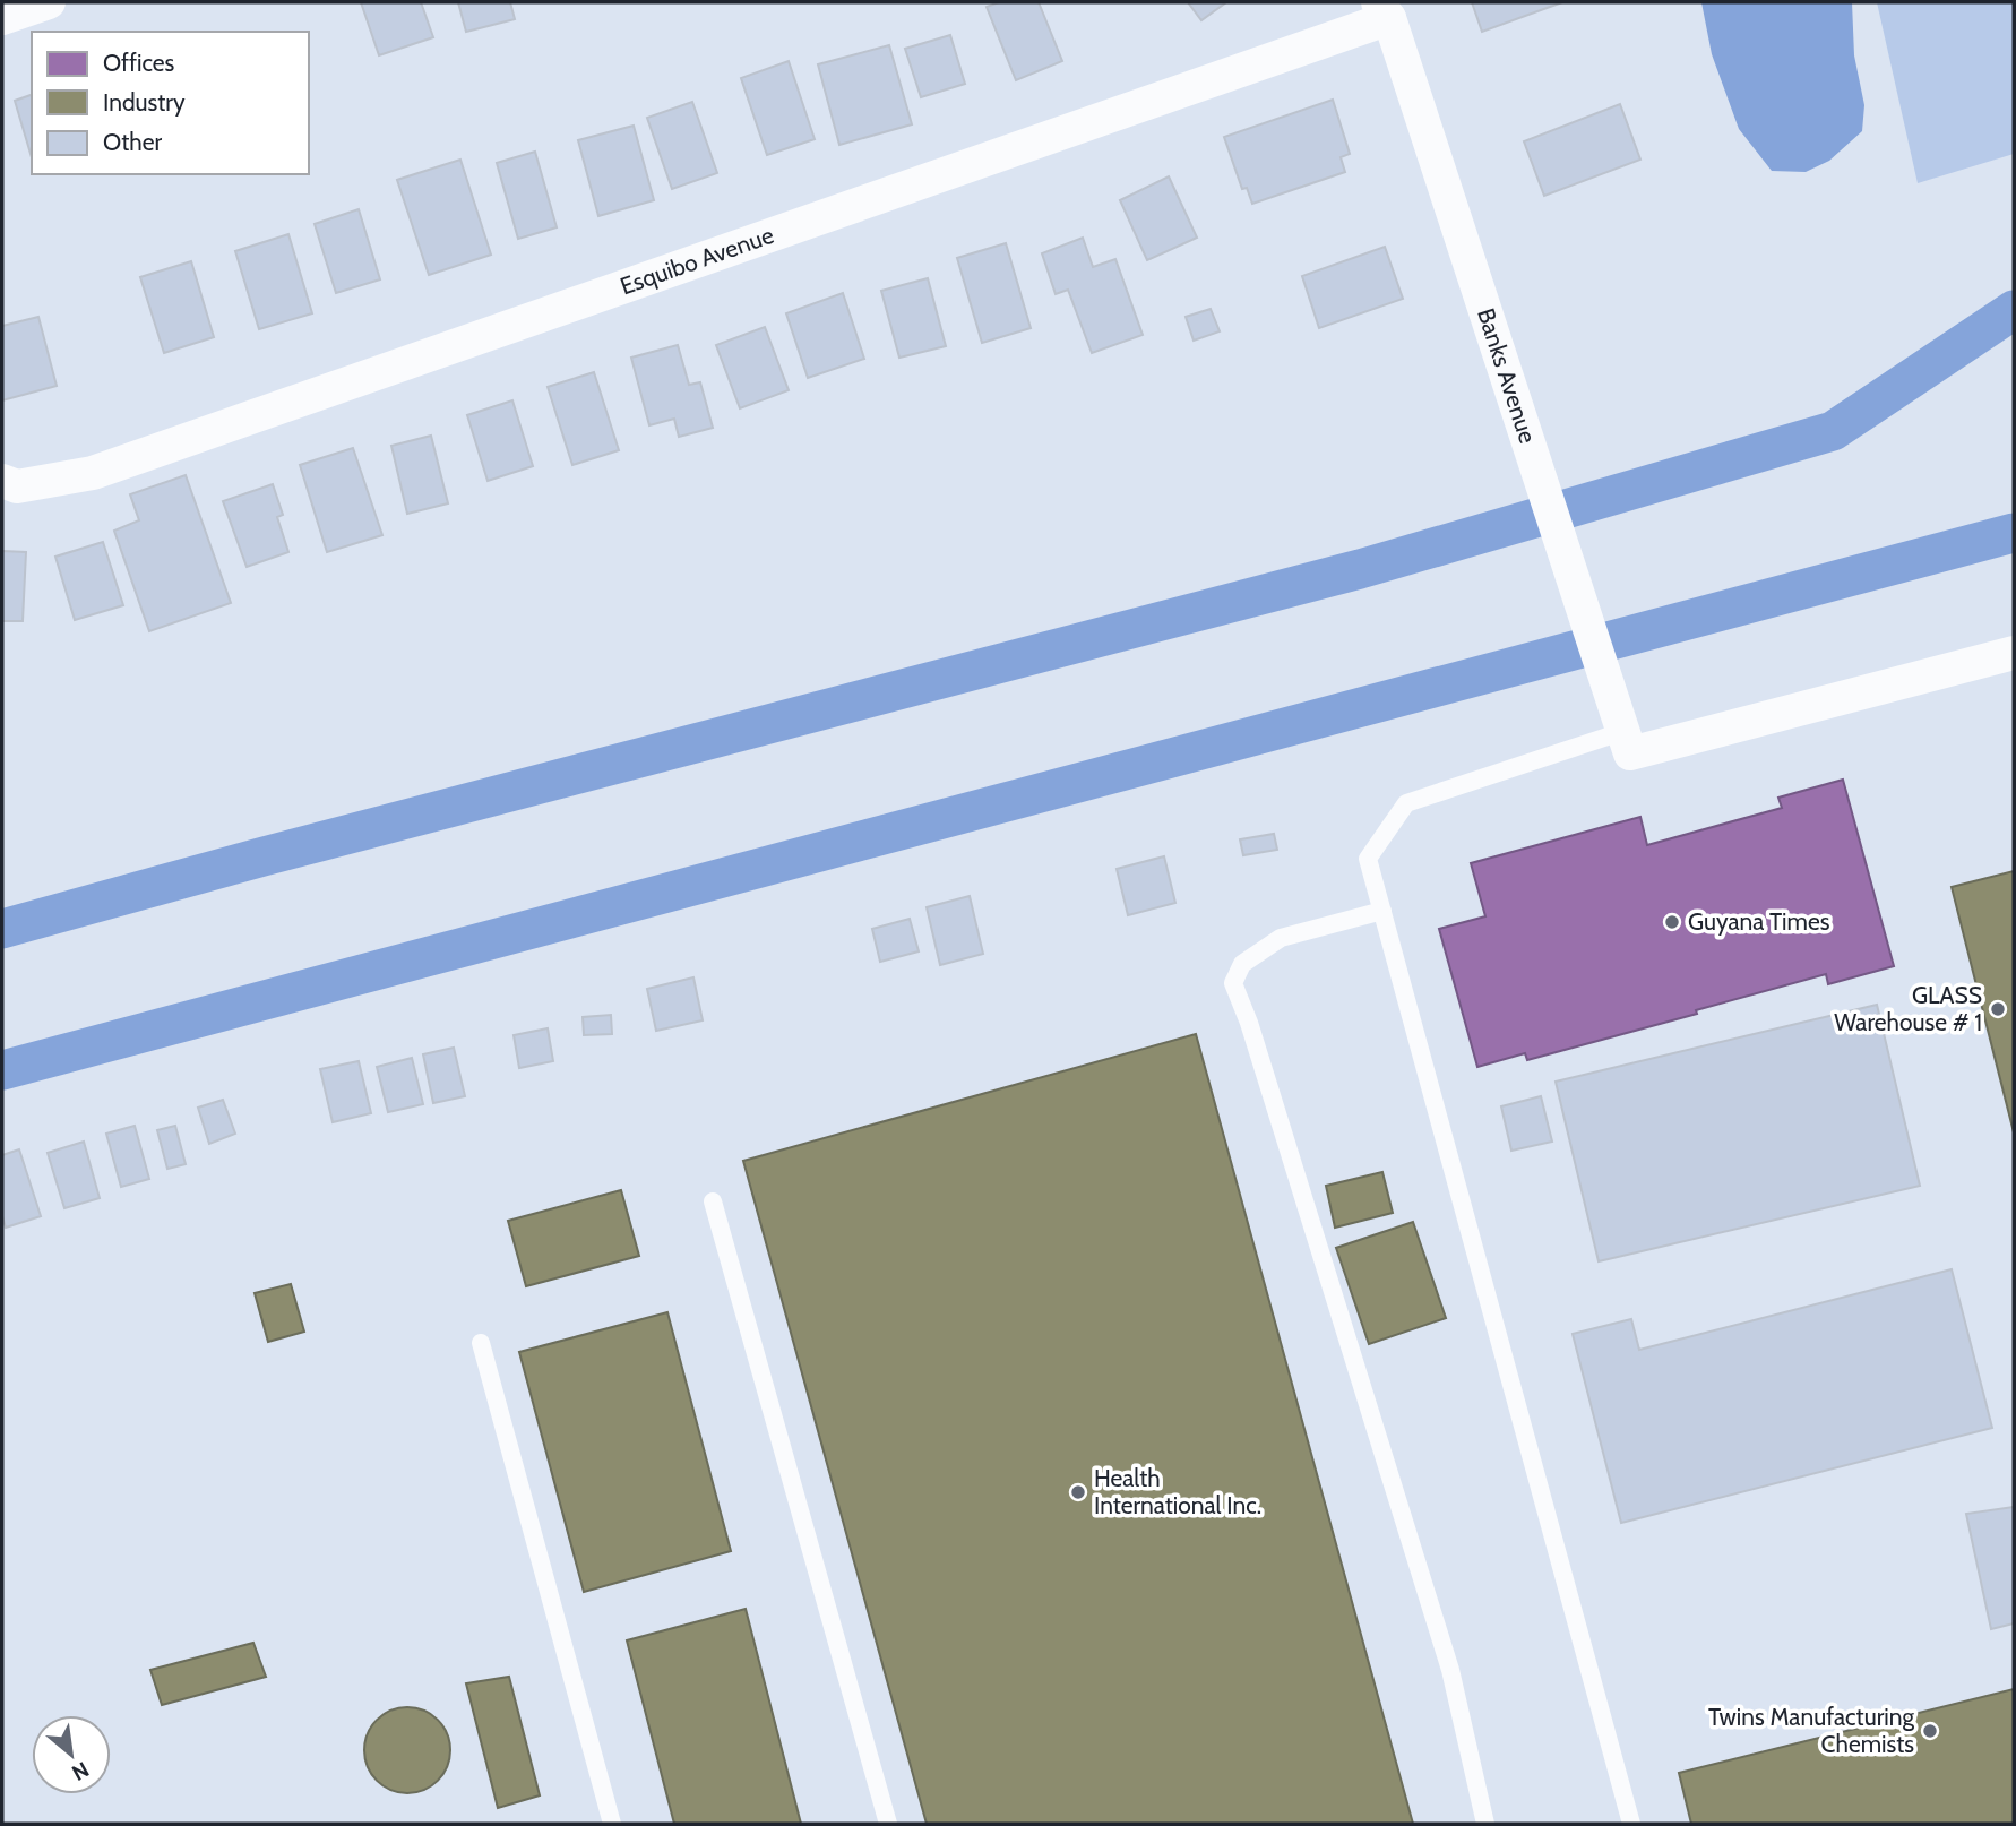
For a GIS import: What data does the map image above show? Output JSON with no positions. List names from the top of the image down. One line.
{"streets":{"street":["Esquibo Avenue","Banks Avenue"]},"crossings":[["Esquibo Avenue","Banks Avenue"]],"places":["Guyana Times","GLASS Warehouse # 1","Health International Inc.","Twins Manufacturing Chemists"],"legend":["Offices","Industry","Other"],"north":"bottom right"}
